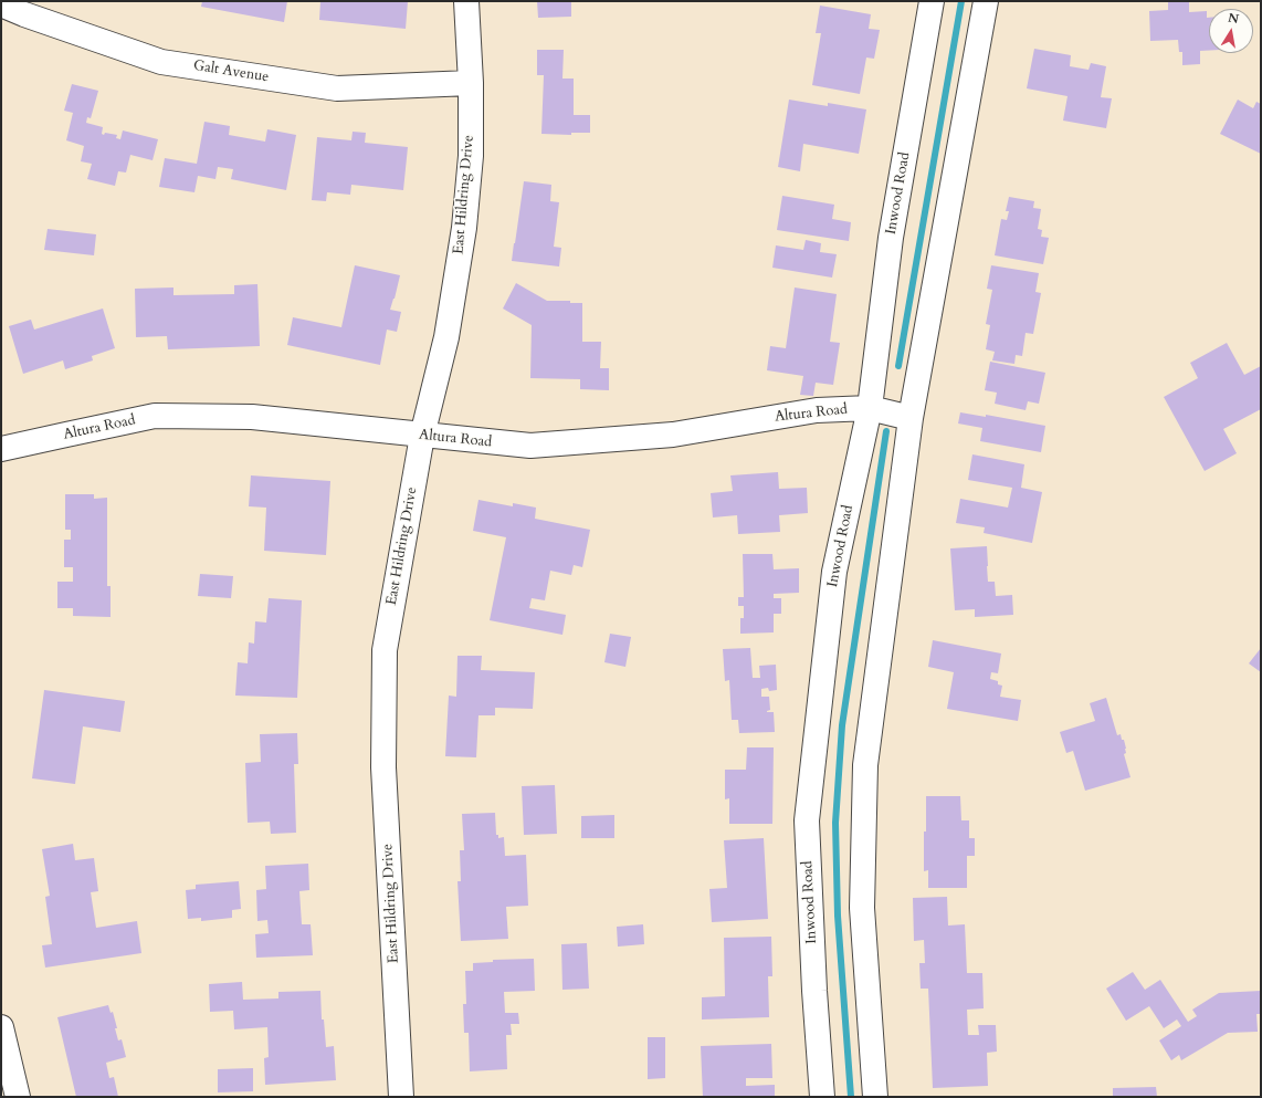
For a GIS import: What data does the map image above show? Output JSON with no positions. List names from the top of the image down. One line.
{"streets":{"street":["Galt Avenue","Inwood Road","East Hildring Drive","Altura Road"]},"crossings":[["Galt Avenue","East Hildring Drive"],["Inwood Road","Altura Road"],["East Hildring Drive","Altura Road"]],"north":"top"}
